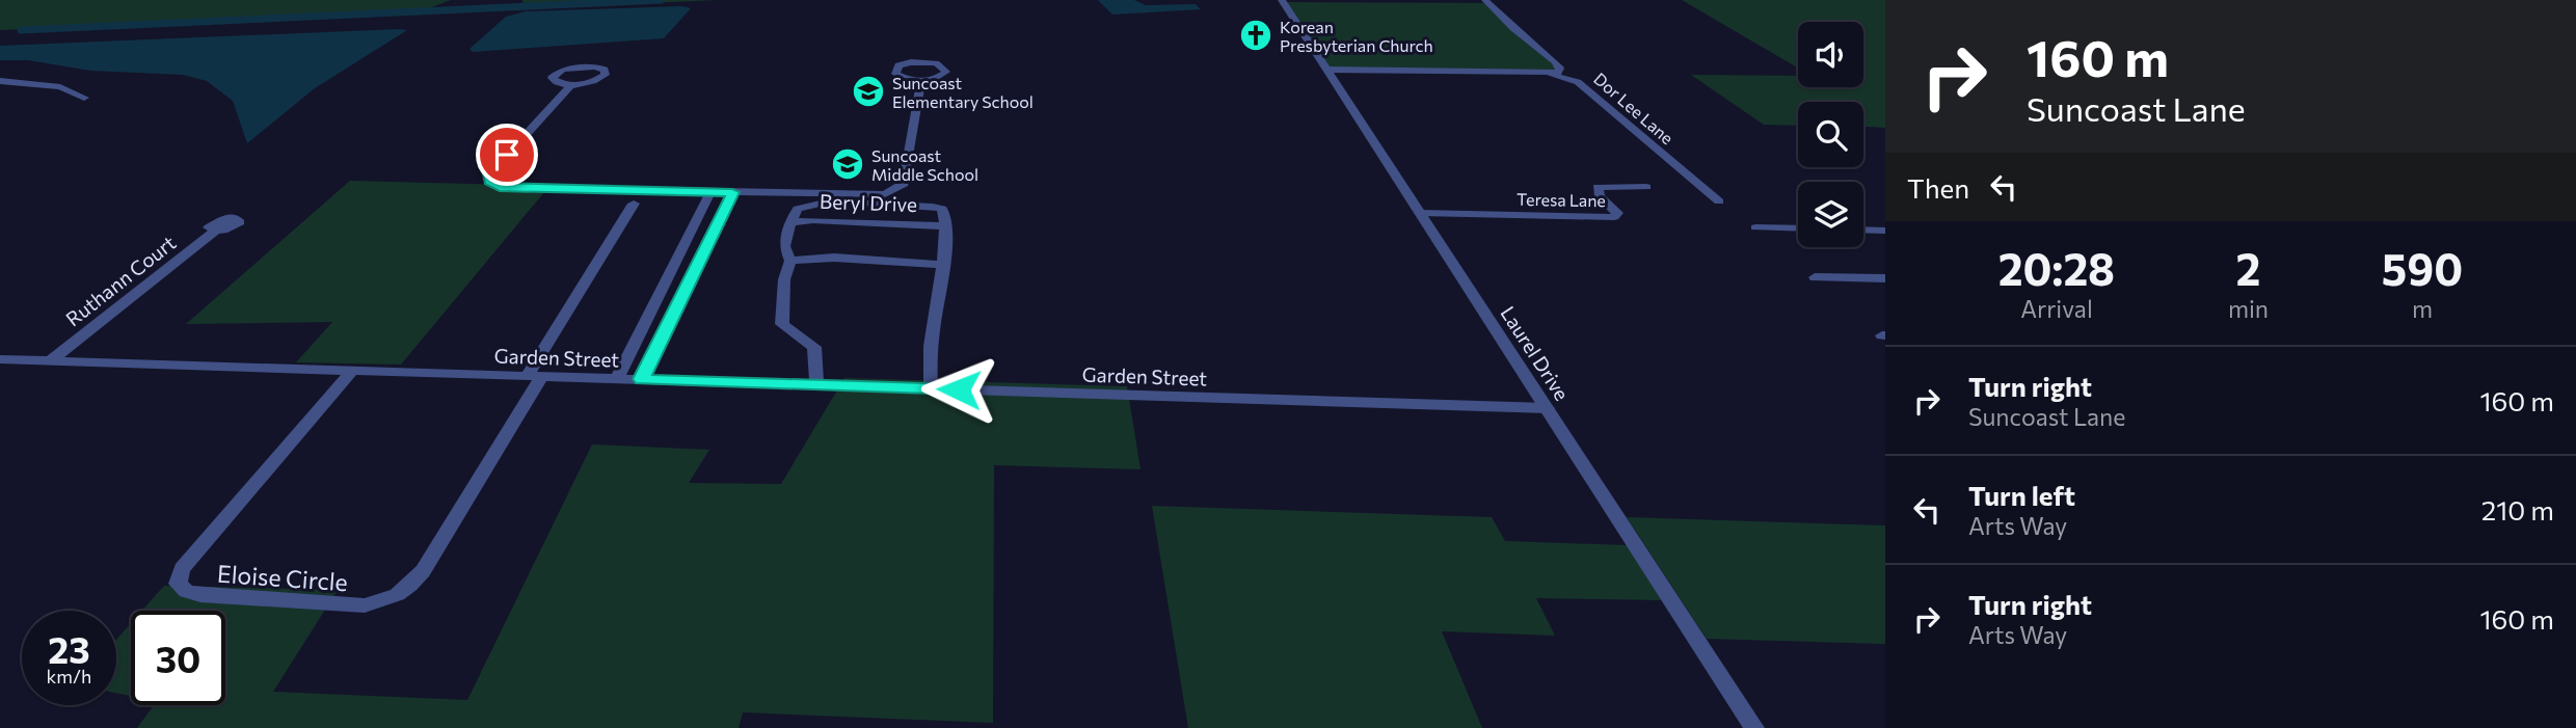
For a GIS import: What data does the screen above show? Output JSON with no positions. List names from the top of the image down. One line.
{"streets":{"street":["Dor Lee Lane","Teresa Lane","Beryl Drive","Ruthann Court","Laurel Drive","Garden Street","Eloise Circle"]},"crossings":[["Dor Lee Lane","Laurel Drive"],["Teresa Lane","Laurel Drive"],["Beryl Drive","Garden Street"],["Ruthann Court","Garden Street"],["Laurel Drive","Garden Street"],["Garden Street","Eloise Circle"]],"places":{"church":["Korean Presbyterian Church"],"school or university":["Suncoast Elementary School","Suncoast Middle School"]},"page":{"turn":["160 m","Suncoast Lane"],"then":"Then","eta":["20:28","Arrival","2","min","590","m"],"list":[{"name":"Turn right","note":"Suncoast Lane","value":"160 m"},{"name":"Turn left","note":"Arts Way","value":"210 m"},{"name":"Turn right","note":"Arts Way","value":"160 m"}],"speed":"23 km/h","limit":"30"}}
